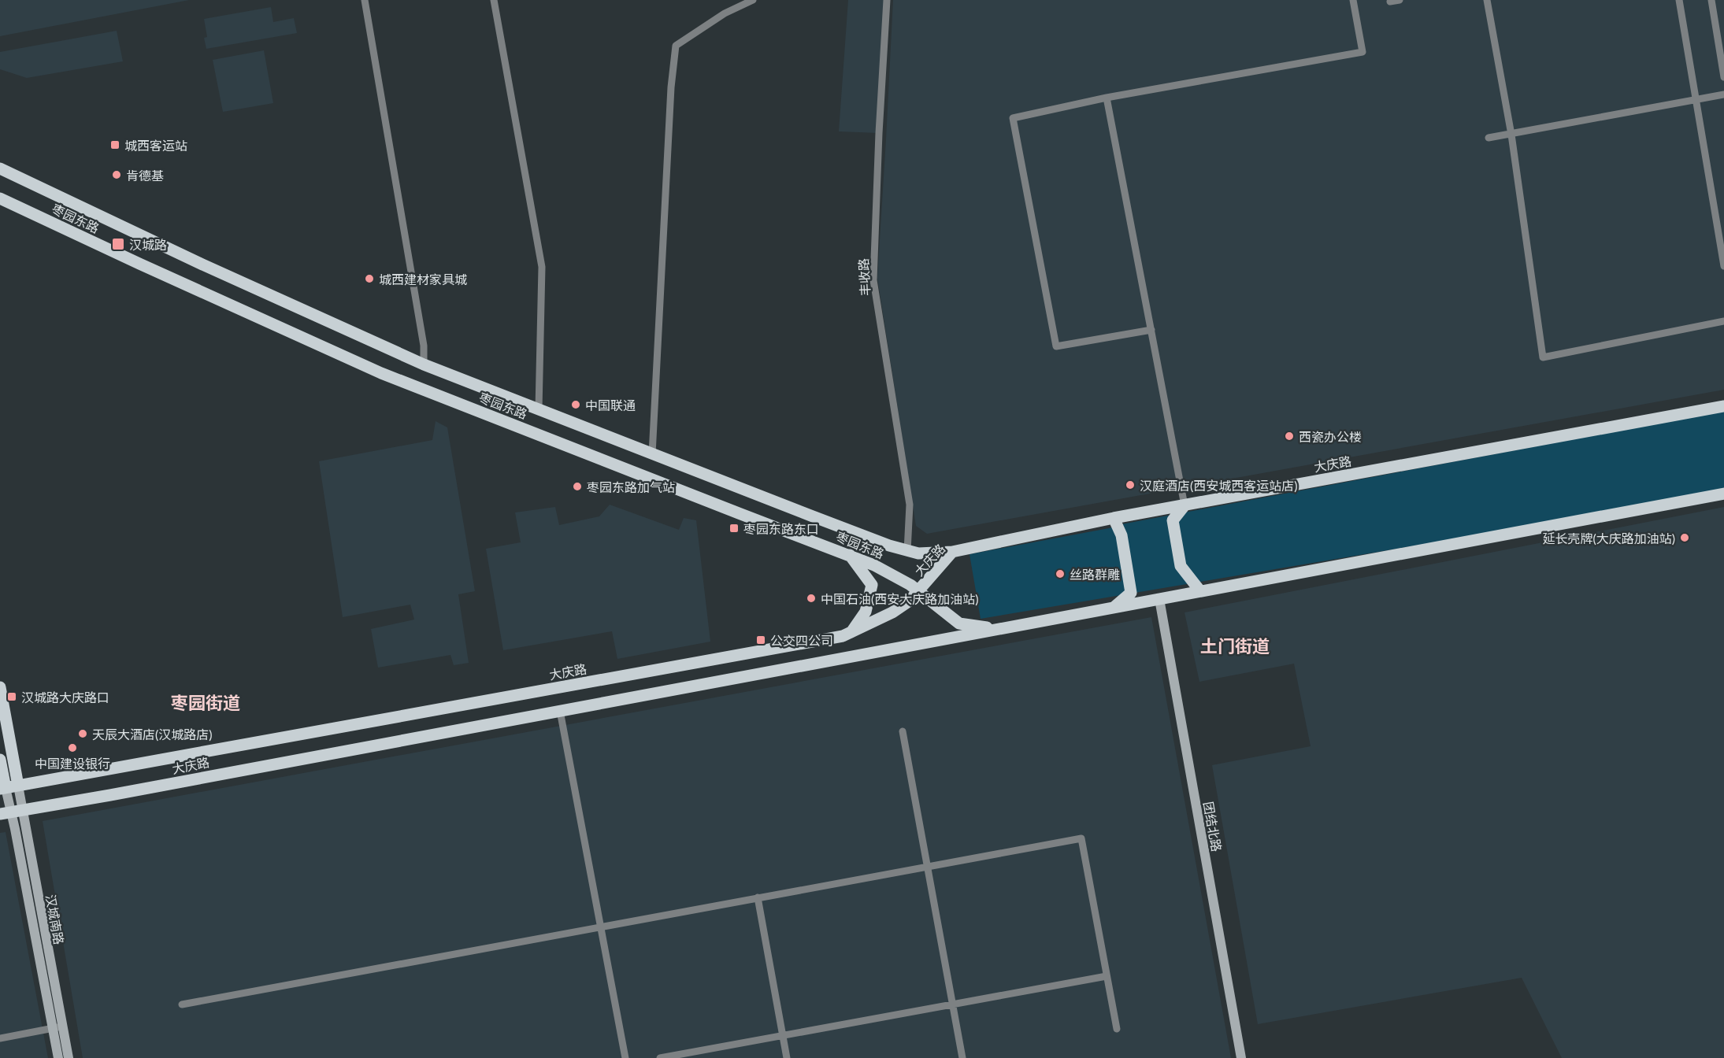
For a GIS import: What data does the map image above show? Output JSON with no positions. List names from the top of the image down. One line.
{"streets":{"main road":["枣园东路","大庆路"],"street":["丰收路","团结北路","汉城南路"]},"crossings":[["枣园东路","丰收路"],["枣园东路","大庆路"],["大庆路","团结北路"],["大庆路","汉城南路"]],"districts":["土门街道","枣园街道"],"places":{"transit":["城西客运站","汉城路","枣园东路东口","公交四公司","汉城路大庆路口"],"other":["肯德基","城西建材家具城","中国联通","西瓷办公楼","汉庭酒店(西安城西客运站店)","枣园东路加气站","延长壳牌(大庆路加油站)","丝路群雕","中国石油(西安大庆路加油站)","天辰大酒店(汉城路店)","中国建设银行"]}}
